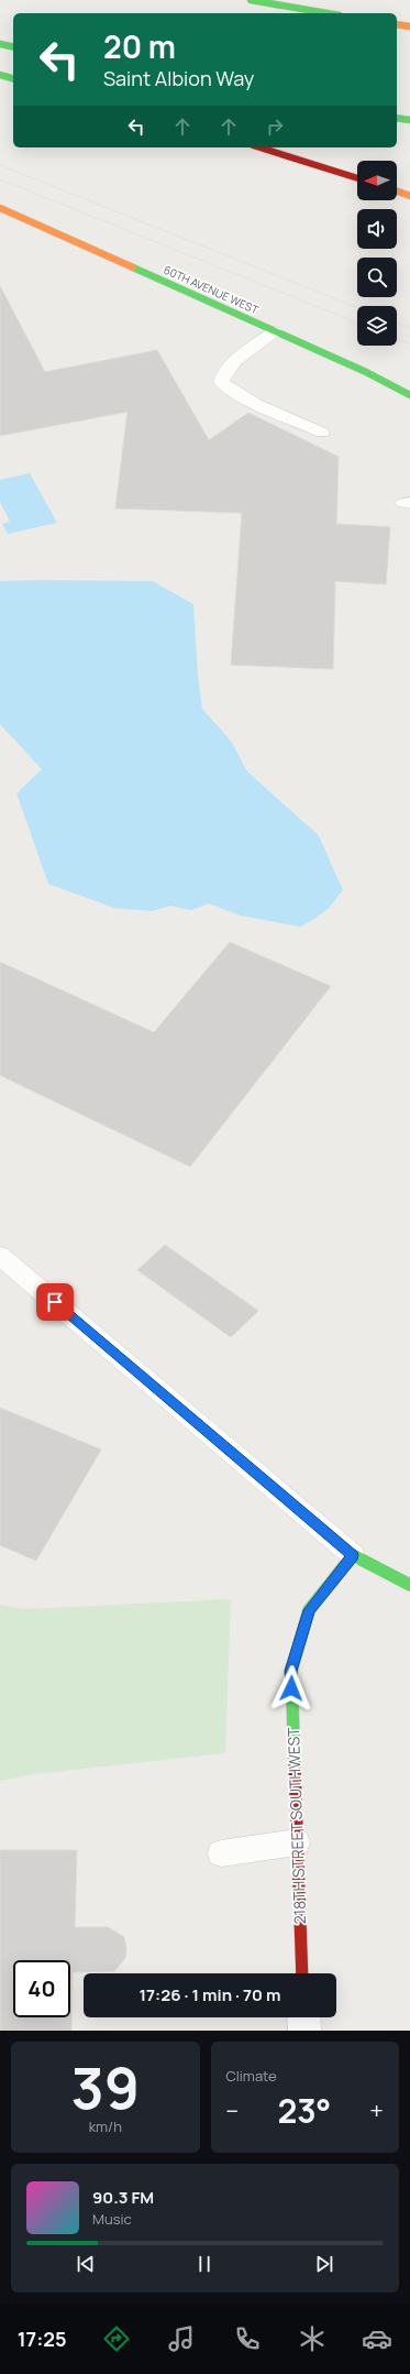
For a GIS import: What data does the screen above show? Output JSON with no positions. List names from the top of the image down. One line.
{"streets":{"main road":["60TH AVENUE WEST","218TH STREET SOUTHWEST"]},"north":"left","page":{"turn":["20 m","Saint Albion Way"],"limit":"40","trip":"17:26 · 1 min · 70 m","tile":[["39","km/h"],"Climate"],"heat":["−","23°","+"],"song":["90.3 FM","Music"],"tabs":"17:25"}}
